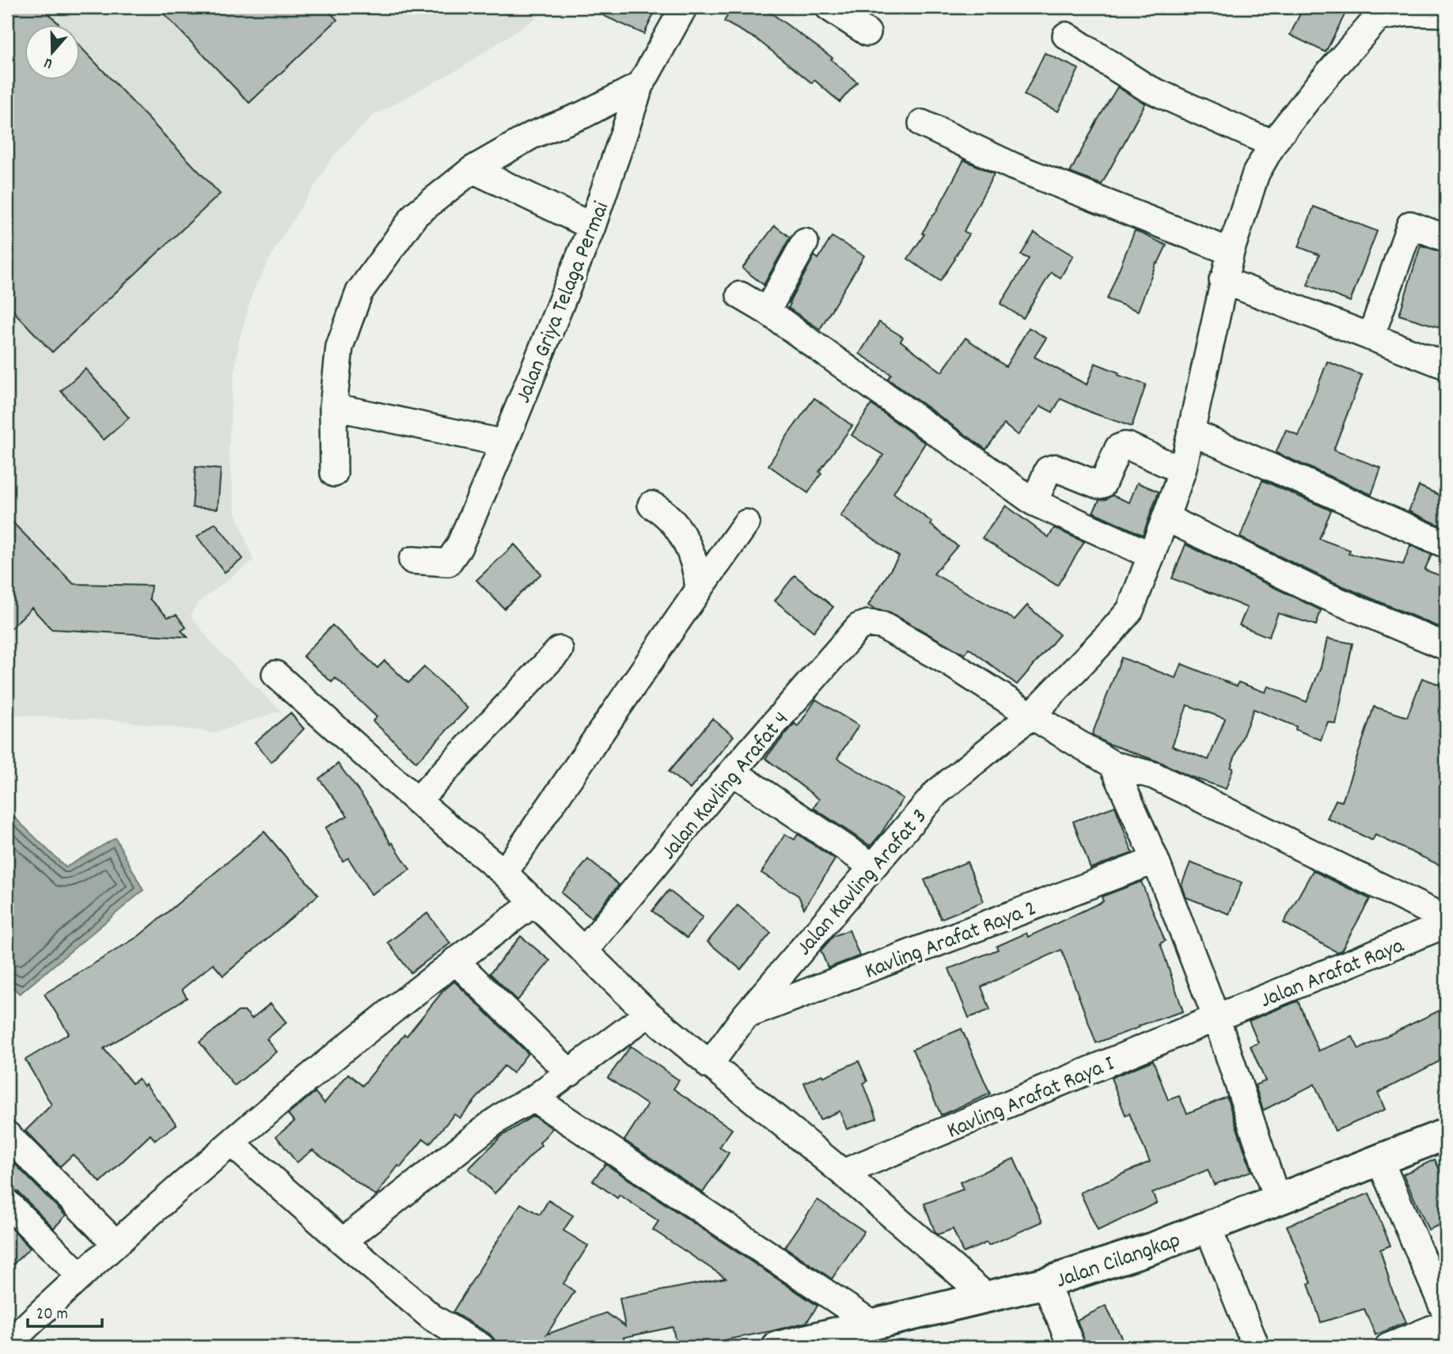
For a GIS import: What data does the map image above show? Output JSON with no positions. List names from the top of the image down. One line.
{"streets":{"street":["Jalan Griya Telaga Permai","Jalan Kavling Arafat 4","Jalan Kavling Arafat 3","Kavling Arafat Raya 2","Jalan Arafat Raya","Kavling Arafat Raya I","Jalan Cilangkap"]},"crossings":[["Jalan Kavling Arafat 4","Jalan Kavling Arafat 3"],["Jalan Kavling Arafat 3","Kavling Arafat Raya 2"],["Jalan Arafat Raya","Kavling Arafat Raya I"]],"scale_bar":"20 m","north":"bottom"}
